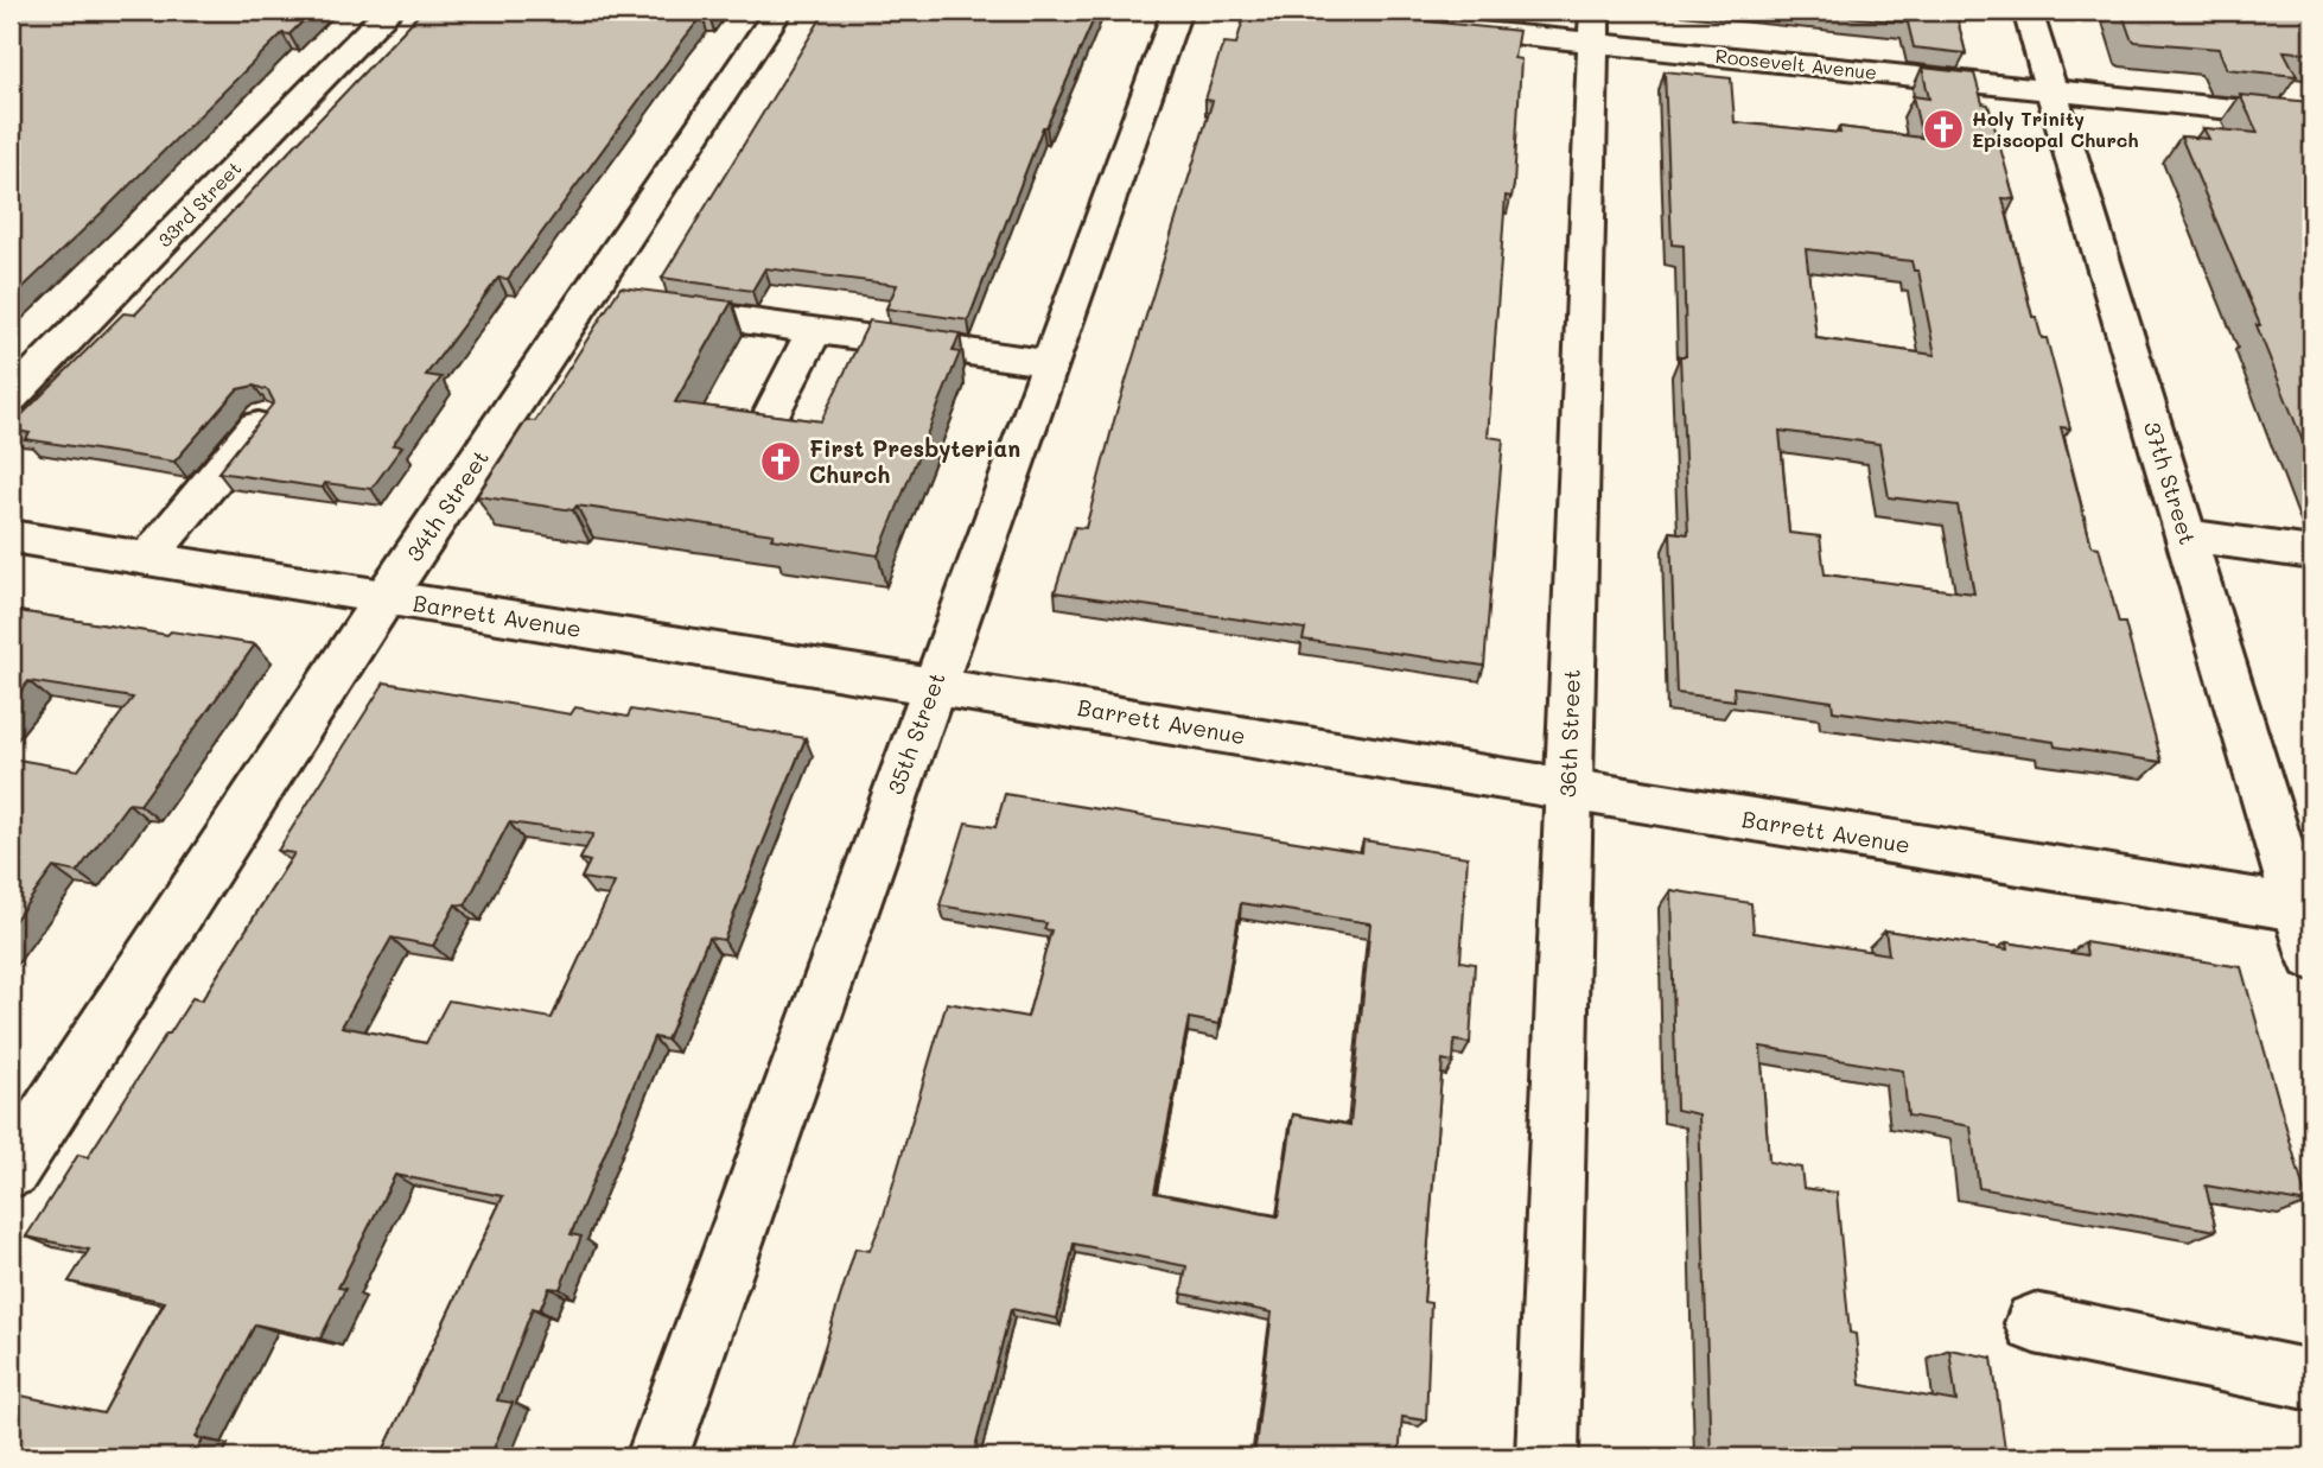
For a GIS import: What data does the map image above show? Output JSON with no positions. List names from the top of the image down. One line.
{"streets":{"street":["Roosevelt Avenue","33rd Street","37th Street","34th Street","Barrett Avenue","35th Street","36th Street"]},"crossings":[["Roosevelt Avenue","37th Street"],["Roosevelt Avenue","36th Street"],["37th Street","Barrett Avenue"],["34th Street","Barrett Avenue"],["Barrett Avenue","35th Street"],["Barrett Avenue","36th Street"]],"places":{"church":["Holy Trinity Episcopal Church","First Presbyterian Church"]}}
